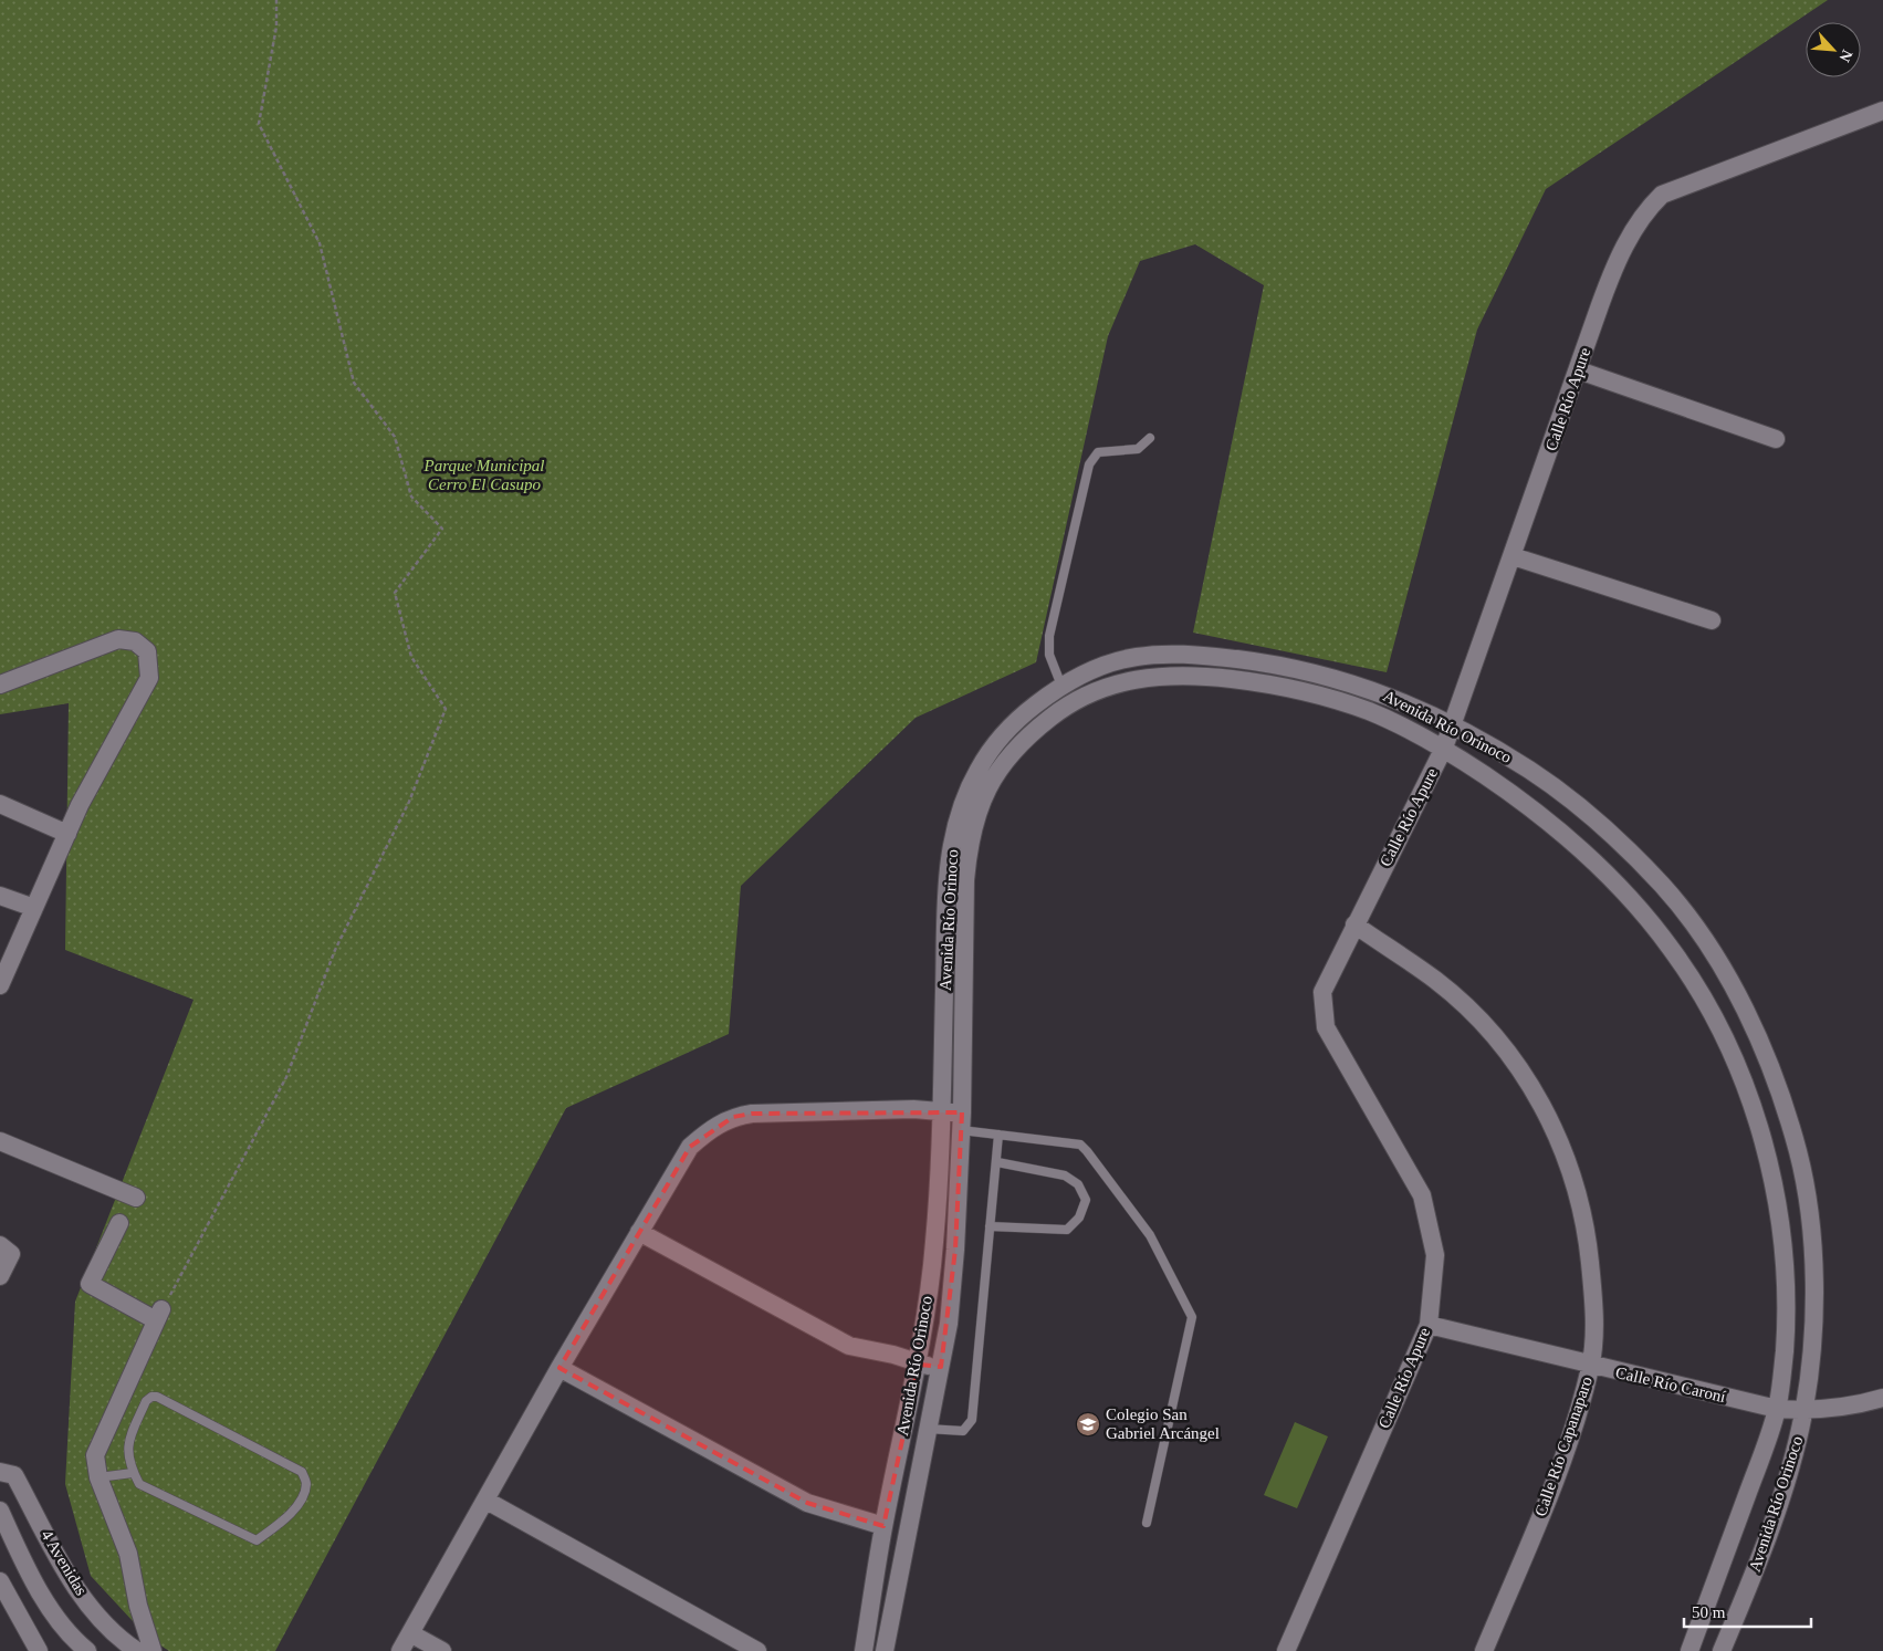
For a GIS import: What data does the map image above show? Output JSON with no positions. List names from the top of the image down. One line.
{"streets":{"street":["Calle Río Apure","Avenida Río Orinoco","Calle Río Caroní","Calle Río Capanaparo","4 Avenidas"]},"crossings":[["Calle Río Apure","Avenida Río Orinoco"],["Calle Río Apure","Calle Río Caroní"],["Calle Río Apure","Calle Río Capanaparo"],["Avenida Río Orinoco","Calle Río Caroní"],["Calle Río Caroní","Calle Río Capanaparo"]],"parks":["Parque Municipal Cerro El Casupo"],"places":{"school or university":["Colegio San Gabriel Arcángel"]},"scale_bar":"50 m","north":"bottom right"}
